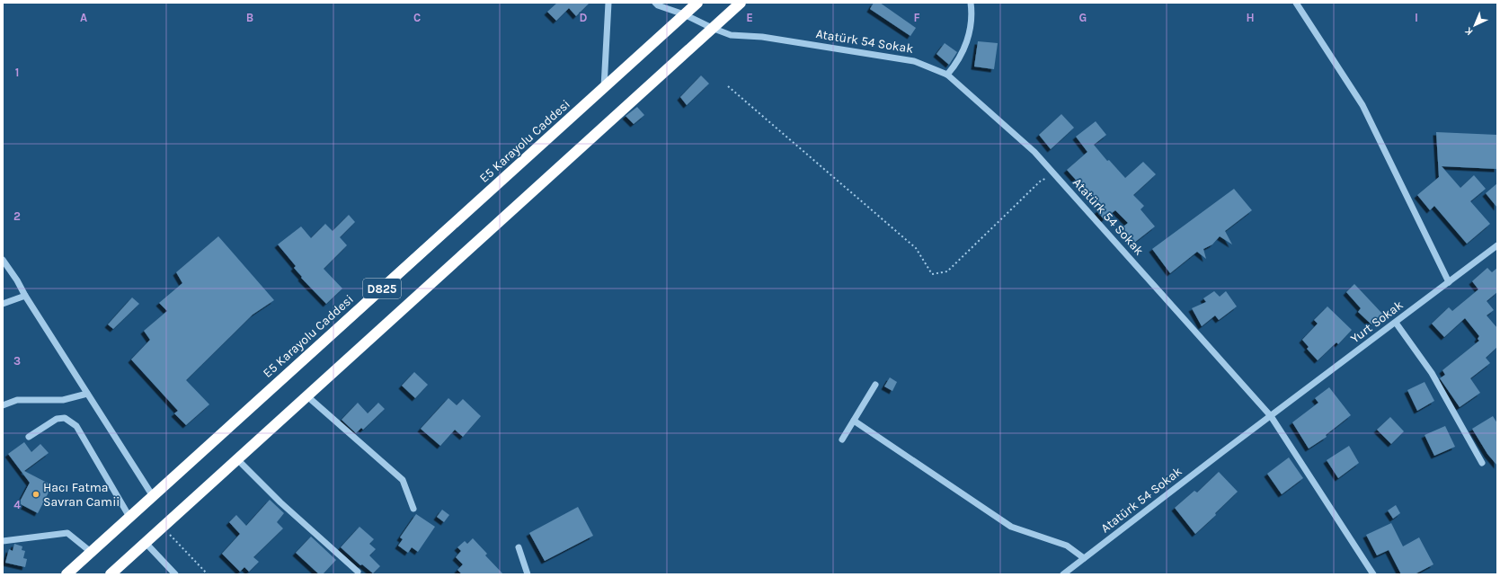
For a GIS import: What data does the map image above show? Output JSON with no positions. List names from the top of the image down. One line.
{"streets":{"highway":["E5 Karayolu Caddesi","D825"],"street":["Atatürk 54 Sokak","Yurt Sokak"]},"crossings":[["Atatürk 54 Sokak","E5 Karayolu Caddesi"],["Atatürk 54 Sokak","D825"],["Atatürk 54 Sokak","Yurt Sokak"]],"places":["Hacı Fatma Savran Camii"],"north":"bottom left","grid":{"columns":["A","B","C","D","E","F","G","H","I"],"rows":["1","2","3","4"]}}
